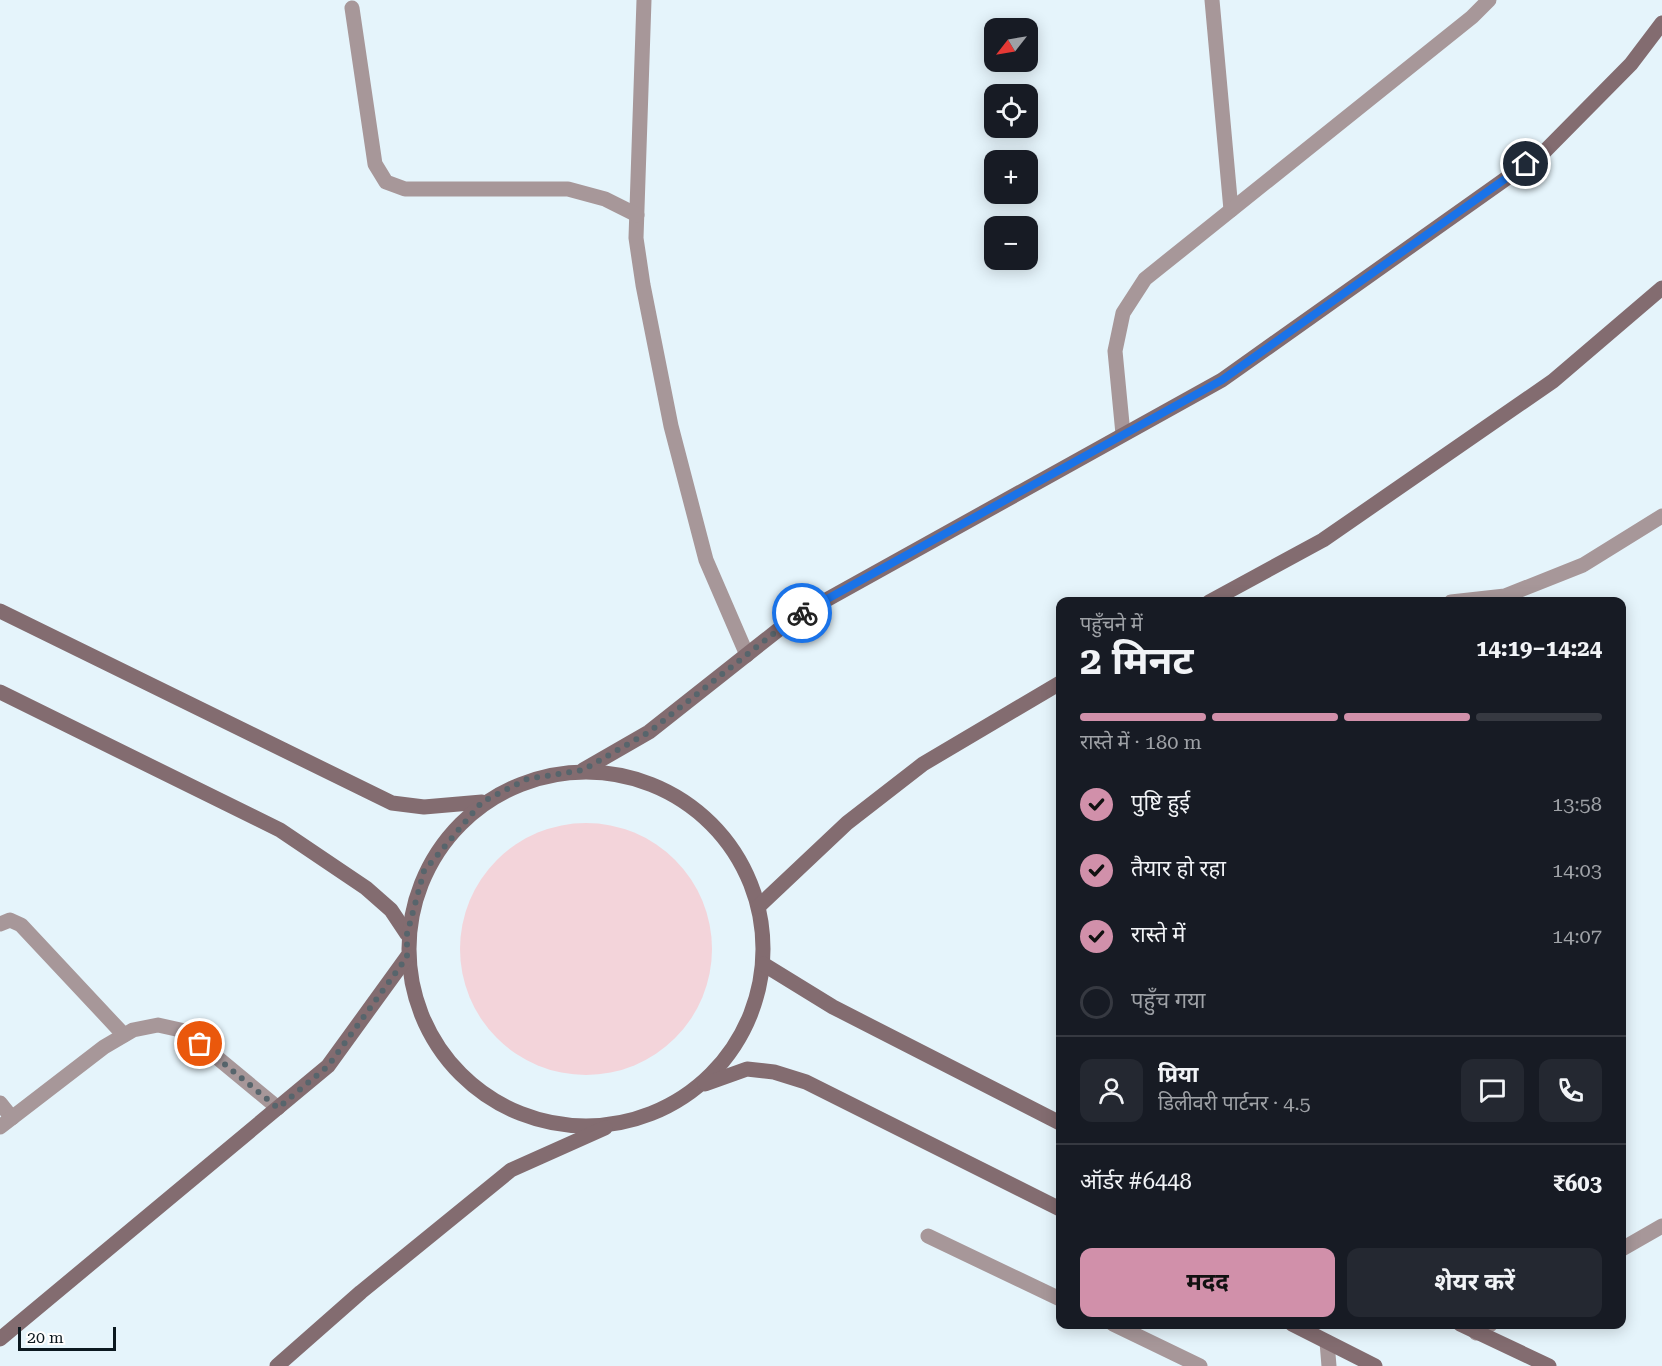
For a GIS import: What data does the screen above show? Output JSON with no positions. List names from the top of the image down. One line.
{"scale_bar":"20 m","north":"bottom left","page":{"map_buttons":["+","−"],"heading":["2 मिनट","पहुँचने में","14:19–14:24"],"panel":["प्रिया","डिलीवरी पार्टनर · 4.5","ऑर्डर #6448","₹603"],"bar":"रास्ते में · 180 m","list":[["पुष्टि हुई","13:58"],["तैयार हो रहा","14:03"],["रास्ते में","14:07"],"पहुँच गया"],"buttons":["मदद","शेयर करें"],"scale":"20 m"}}
